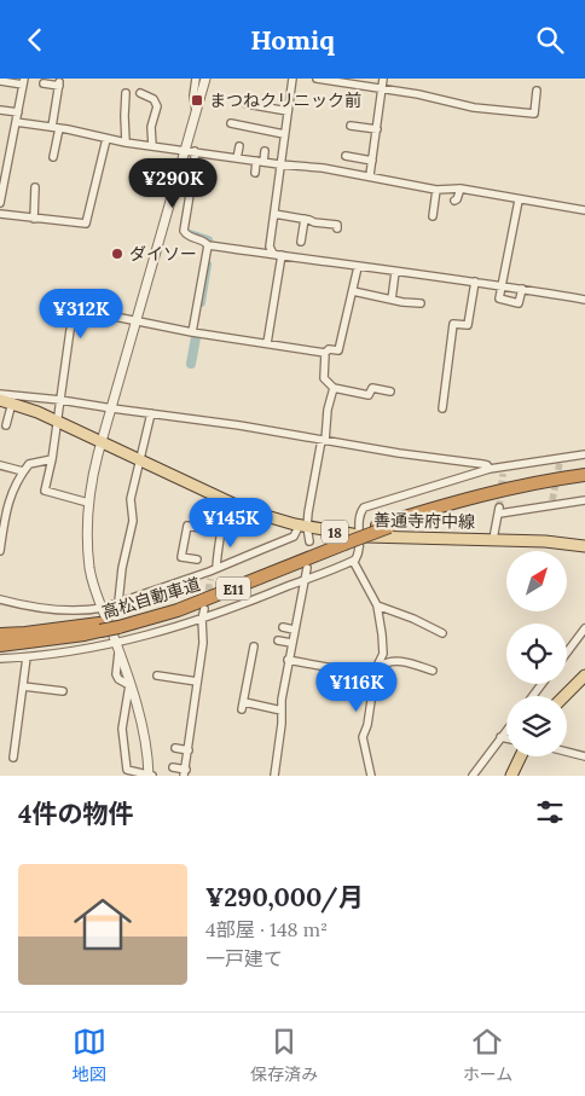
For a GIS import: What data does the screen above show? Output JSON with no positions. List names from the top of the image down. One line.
{"streets":{"highway":["E11","高松自動車道"],"main road":["善通寺府中線","18"]},"places":{"transit":["まつねクリニック前"],"other":["ダイソー"]},"north":"top right","page":{"header":"Homiq","price":["¥290K","¥312K","¥145K","¥116K"],"heading":"4件の物件","list":[{"name":"¥290,000/月","note":"4部屋 · 148 m² · 一戸建て"}],"tabs":["地図","保存済み","ホーム"]}}
